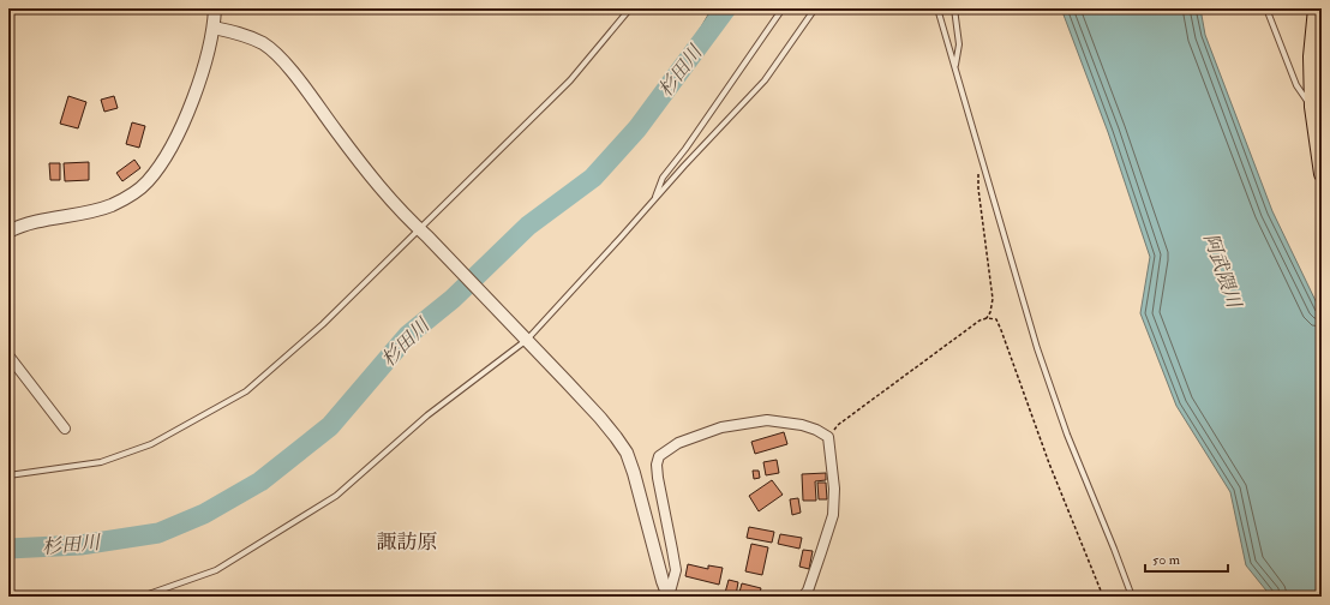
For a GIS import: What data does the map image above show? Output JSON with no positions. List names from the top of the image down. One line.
{"districts":["諏訪原"],"water":["杉田川","阿武隈川"],"scale_bar":"50 m"}
